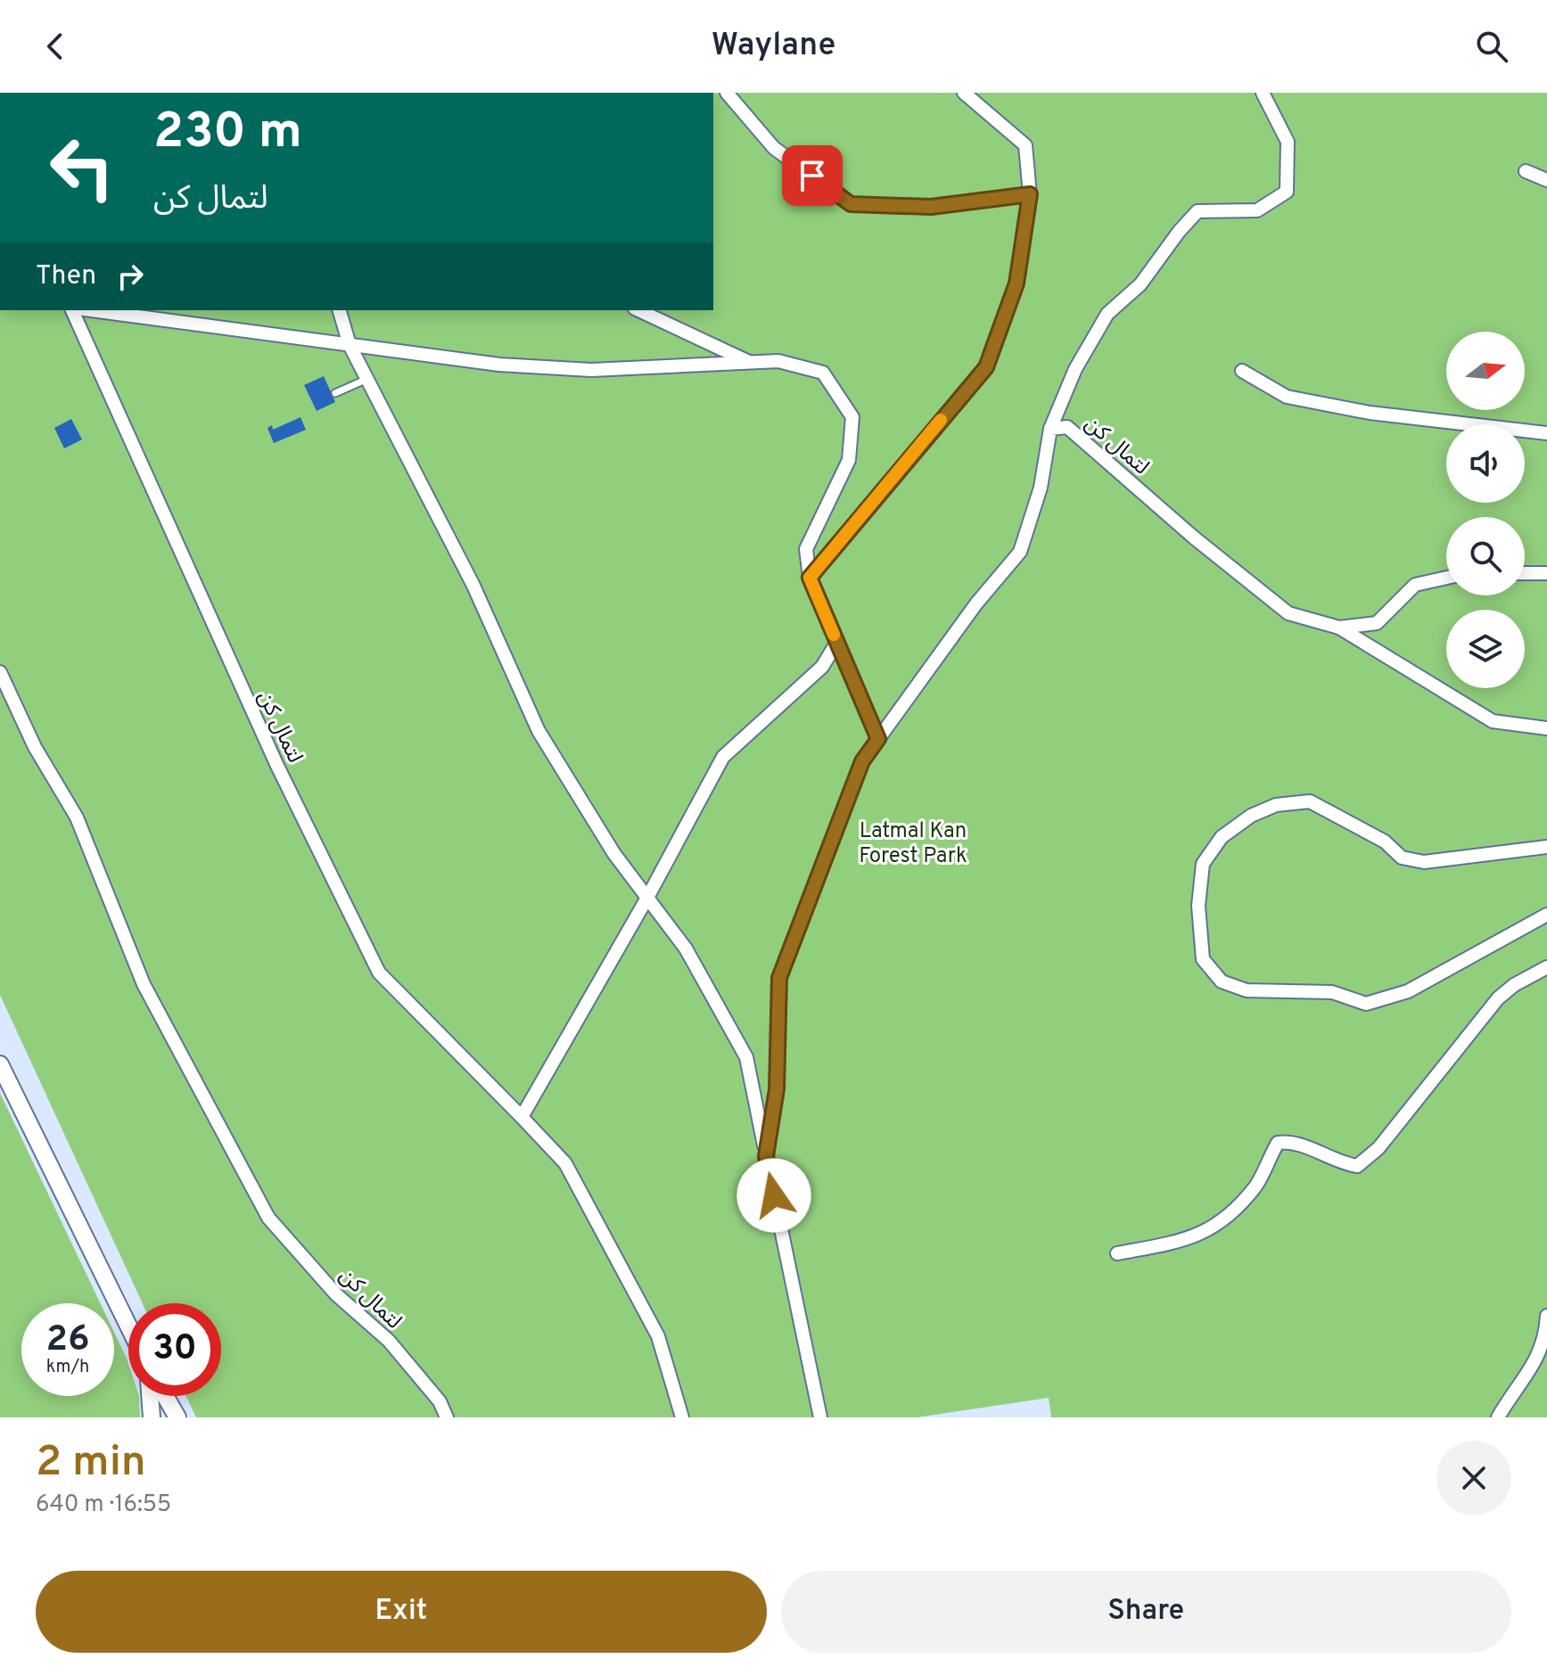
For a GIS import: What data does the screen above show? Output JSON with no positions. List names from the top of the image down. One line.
{"streets":{"street":["لتمال کن"]},"parks":["Latmal Kan Forest Park"],"north":"right","page":{"header":"Waylane","turn":["230 m","لتمال کن"],"then":"Then","speed":"26 km/h","limit":"30","heading":["2 min","640 m · 16:55"],"buttons":["Exit","Share"]}}
